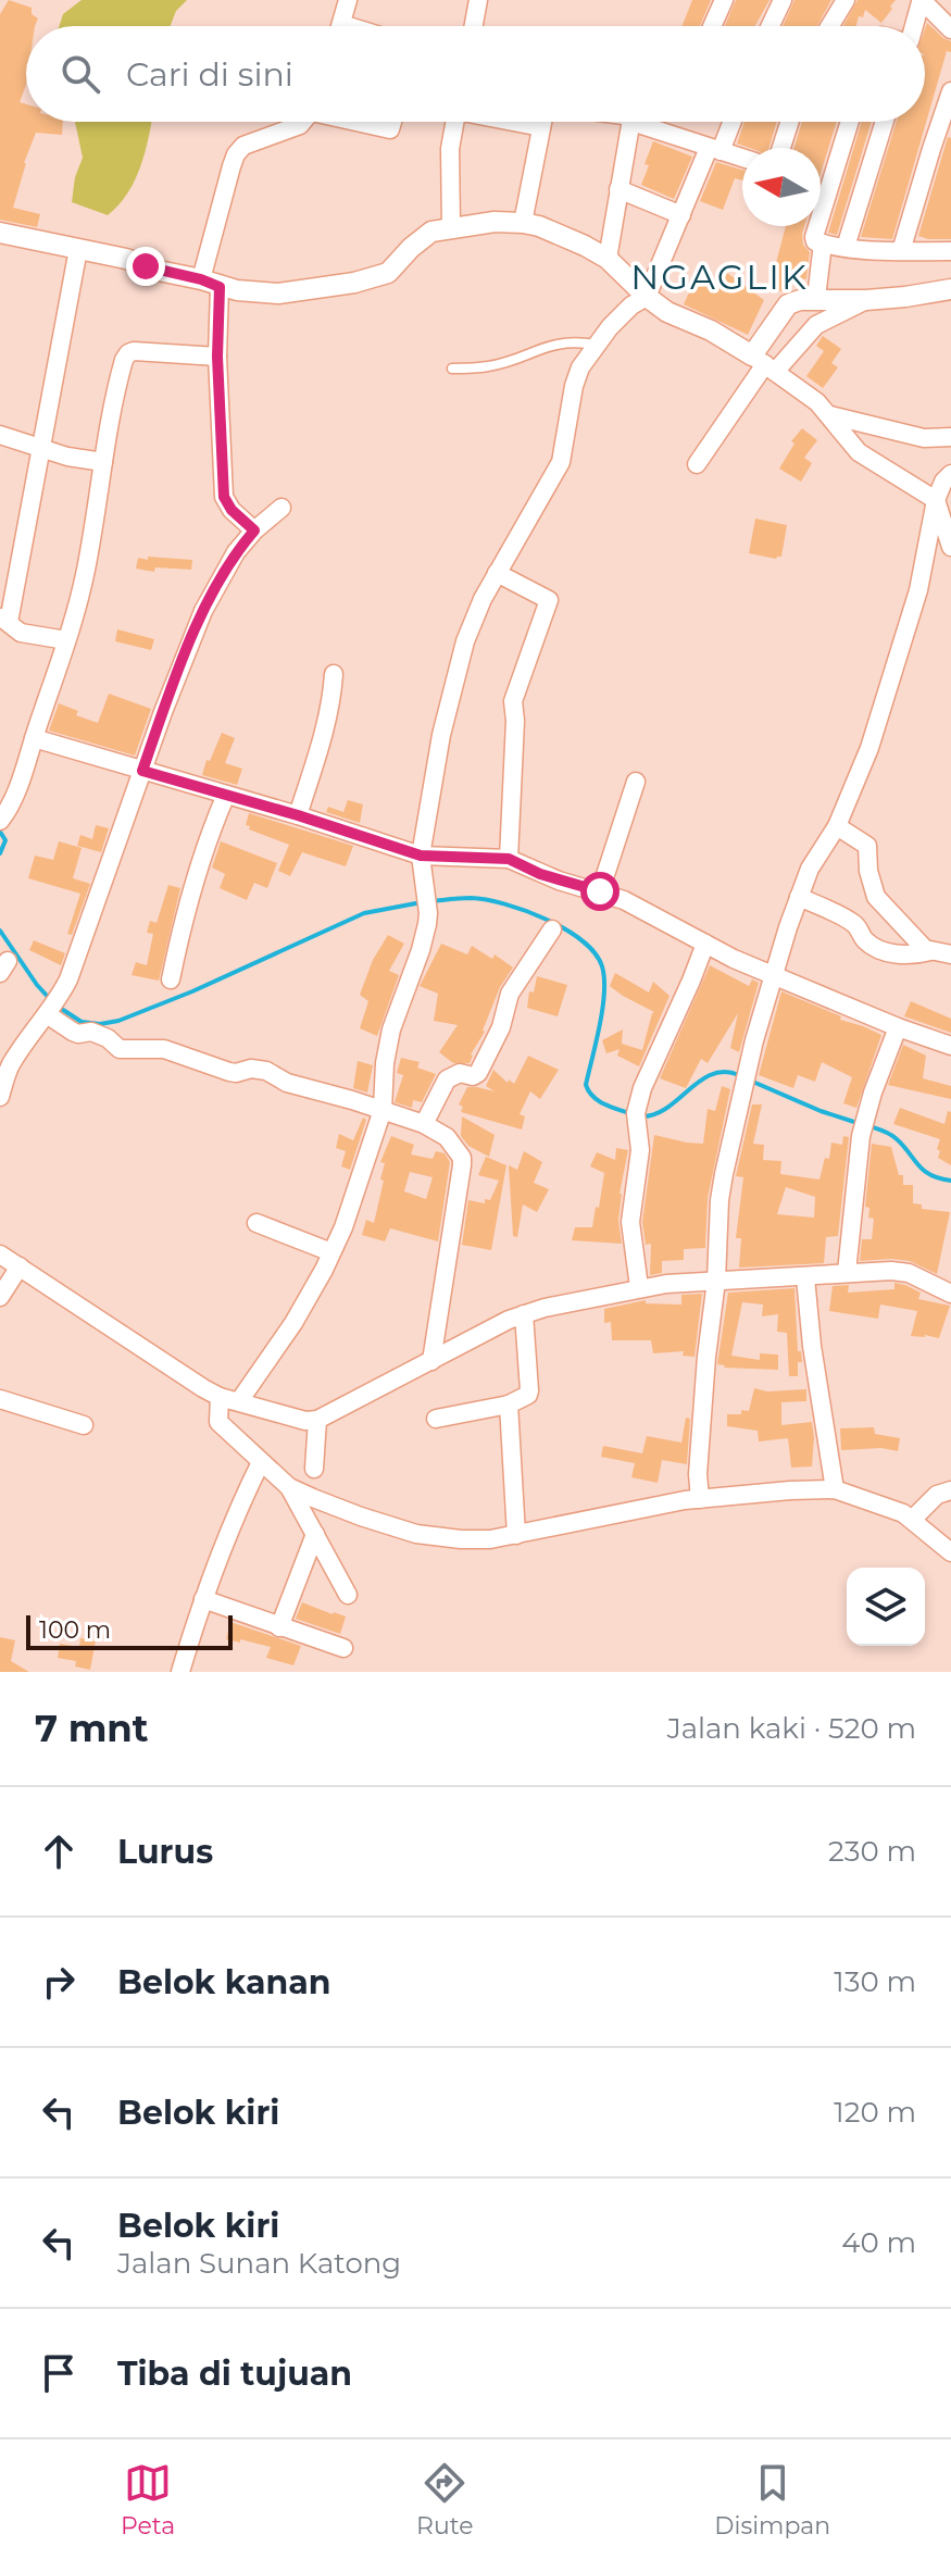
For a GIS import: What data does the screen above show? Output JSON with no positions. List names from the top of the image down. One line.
{"districts":["NGAGLIK"],"scale_bar":"100 m","north":"left","page":{"search":"Cari di sini","scale":"100 m","heading":["7 mnt","Jalan kaki · 520 m"],"list":[["Lurus","230 m"],["Belok kanan","130 m"],["Belok kiri","120 m"],["Belok kiri","Jalan Sunan Katong","40 m"],"Tiba di tujuan"],"nav":["Peta","Rute","Disimpan"]}}
